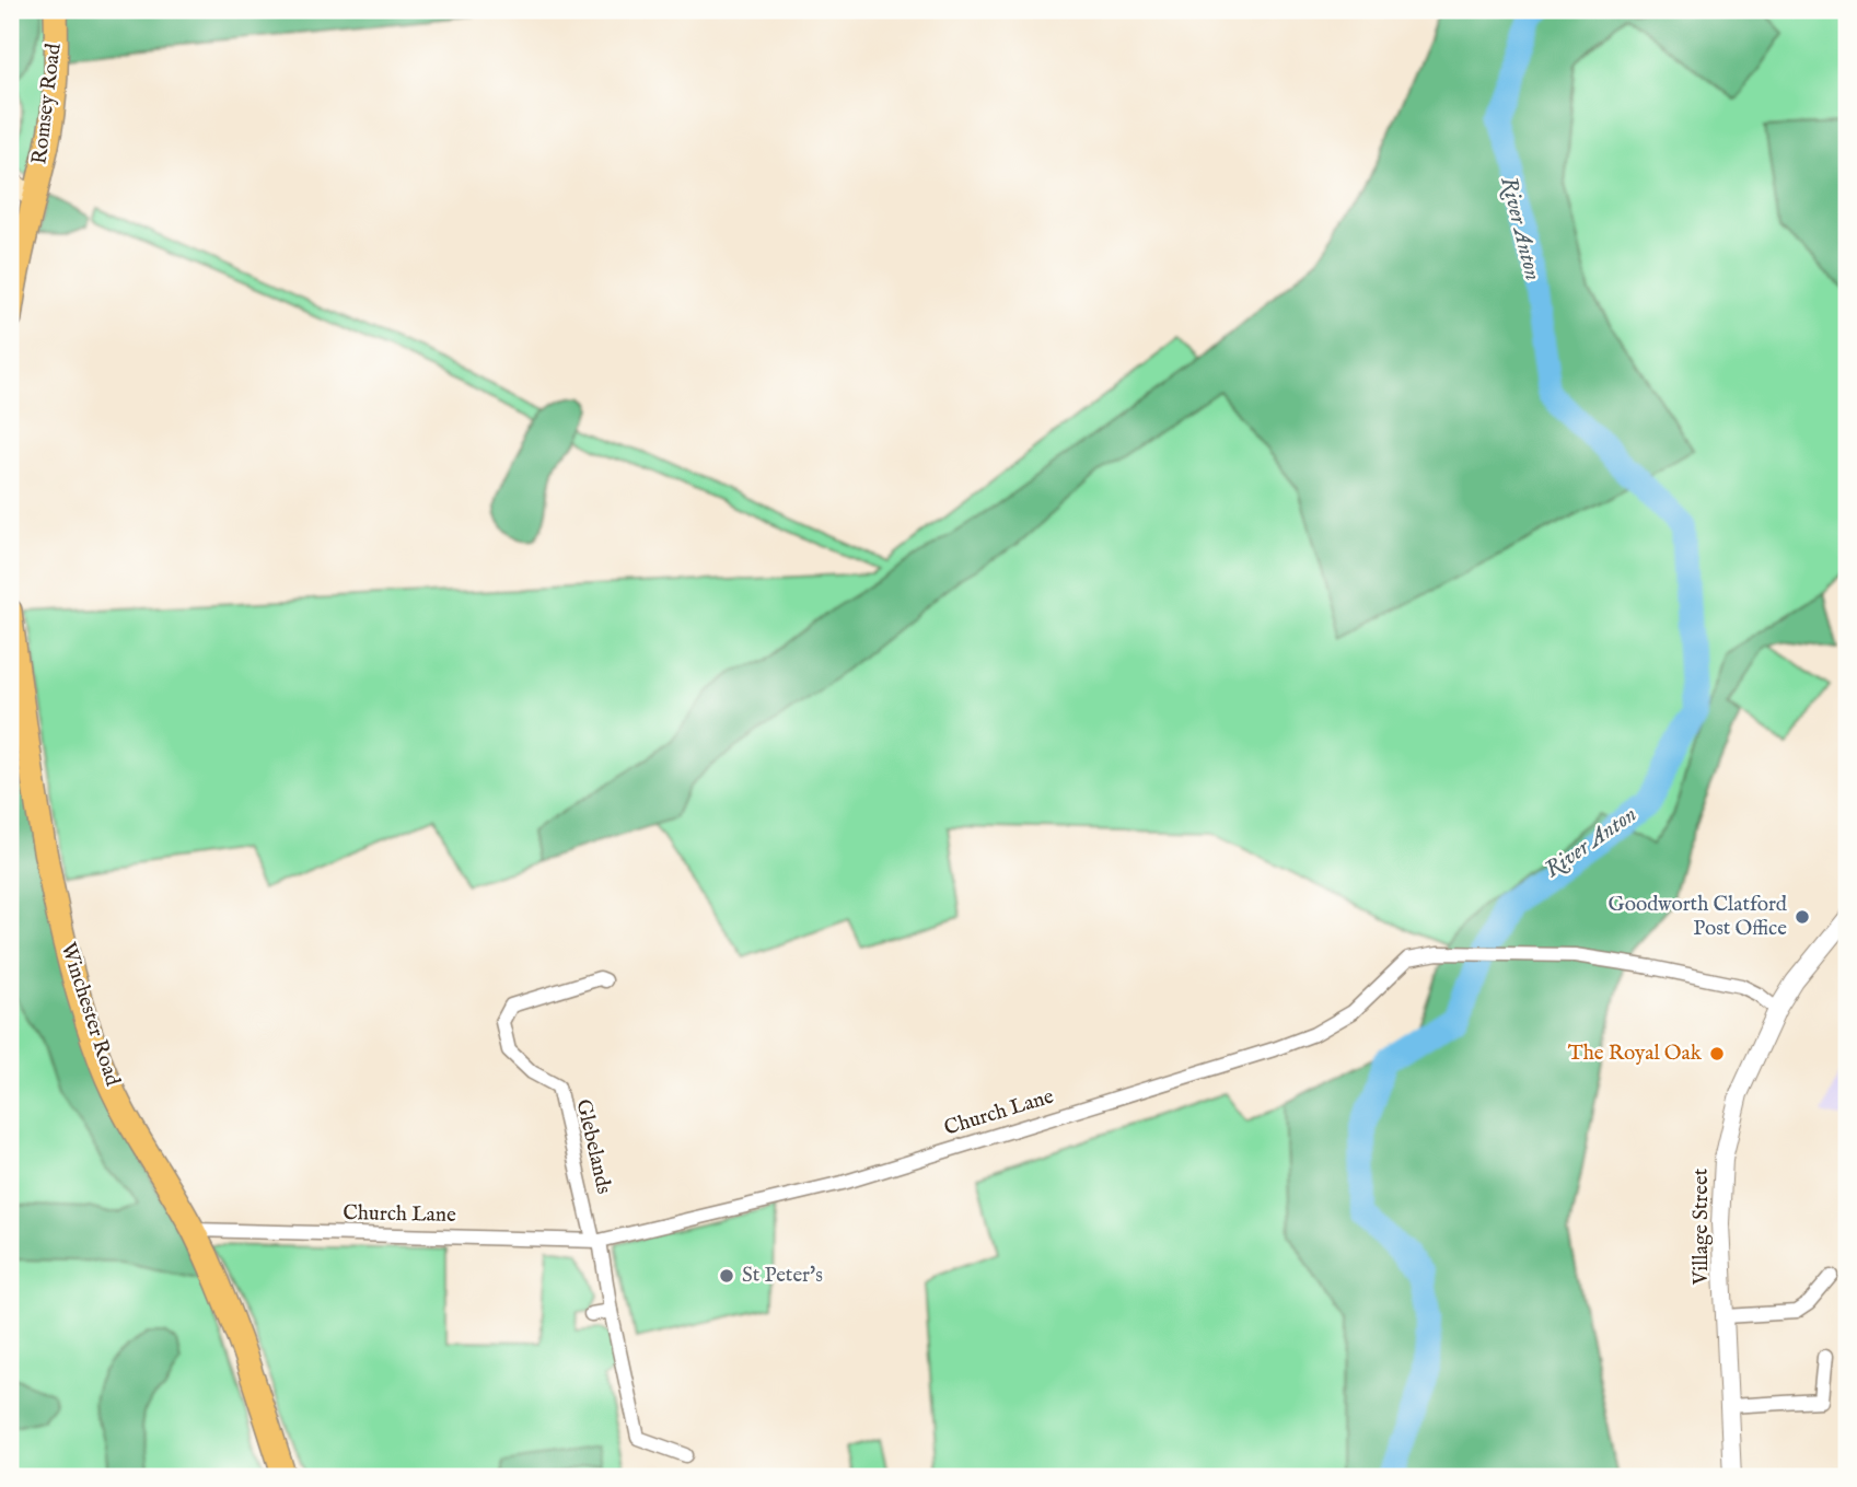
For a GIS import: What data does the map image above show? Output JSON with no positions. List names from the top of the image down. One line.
{"streets":{"main road":["Romsey Road","Winchester Road"],"street":["Church Lane","Glebelands","Village Street"]},"crossings":[["Winchester Road","Church Lane"],["Church Lane","Glebelands"],["Church Lane","Village Street"]],"water":["River Anton"],"places":["Goodworth Clatford Post Office","The Royal Oak","St Peter's"]}
